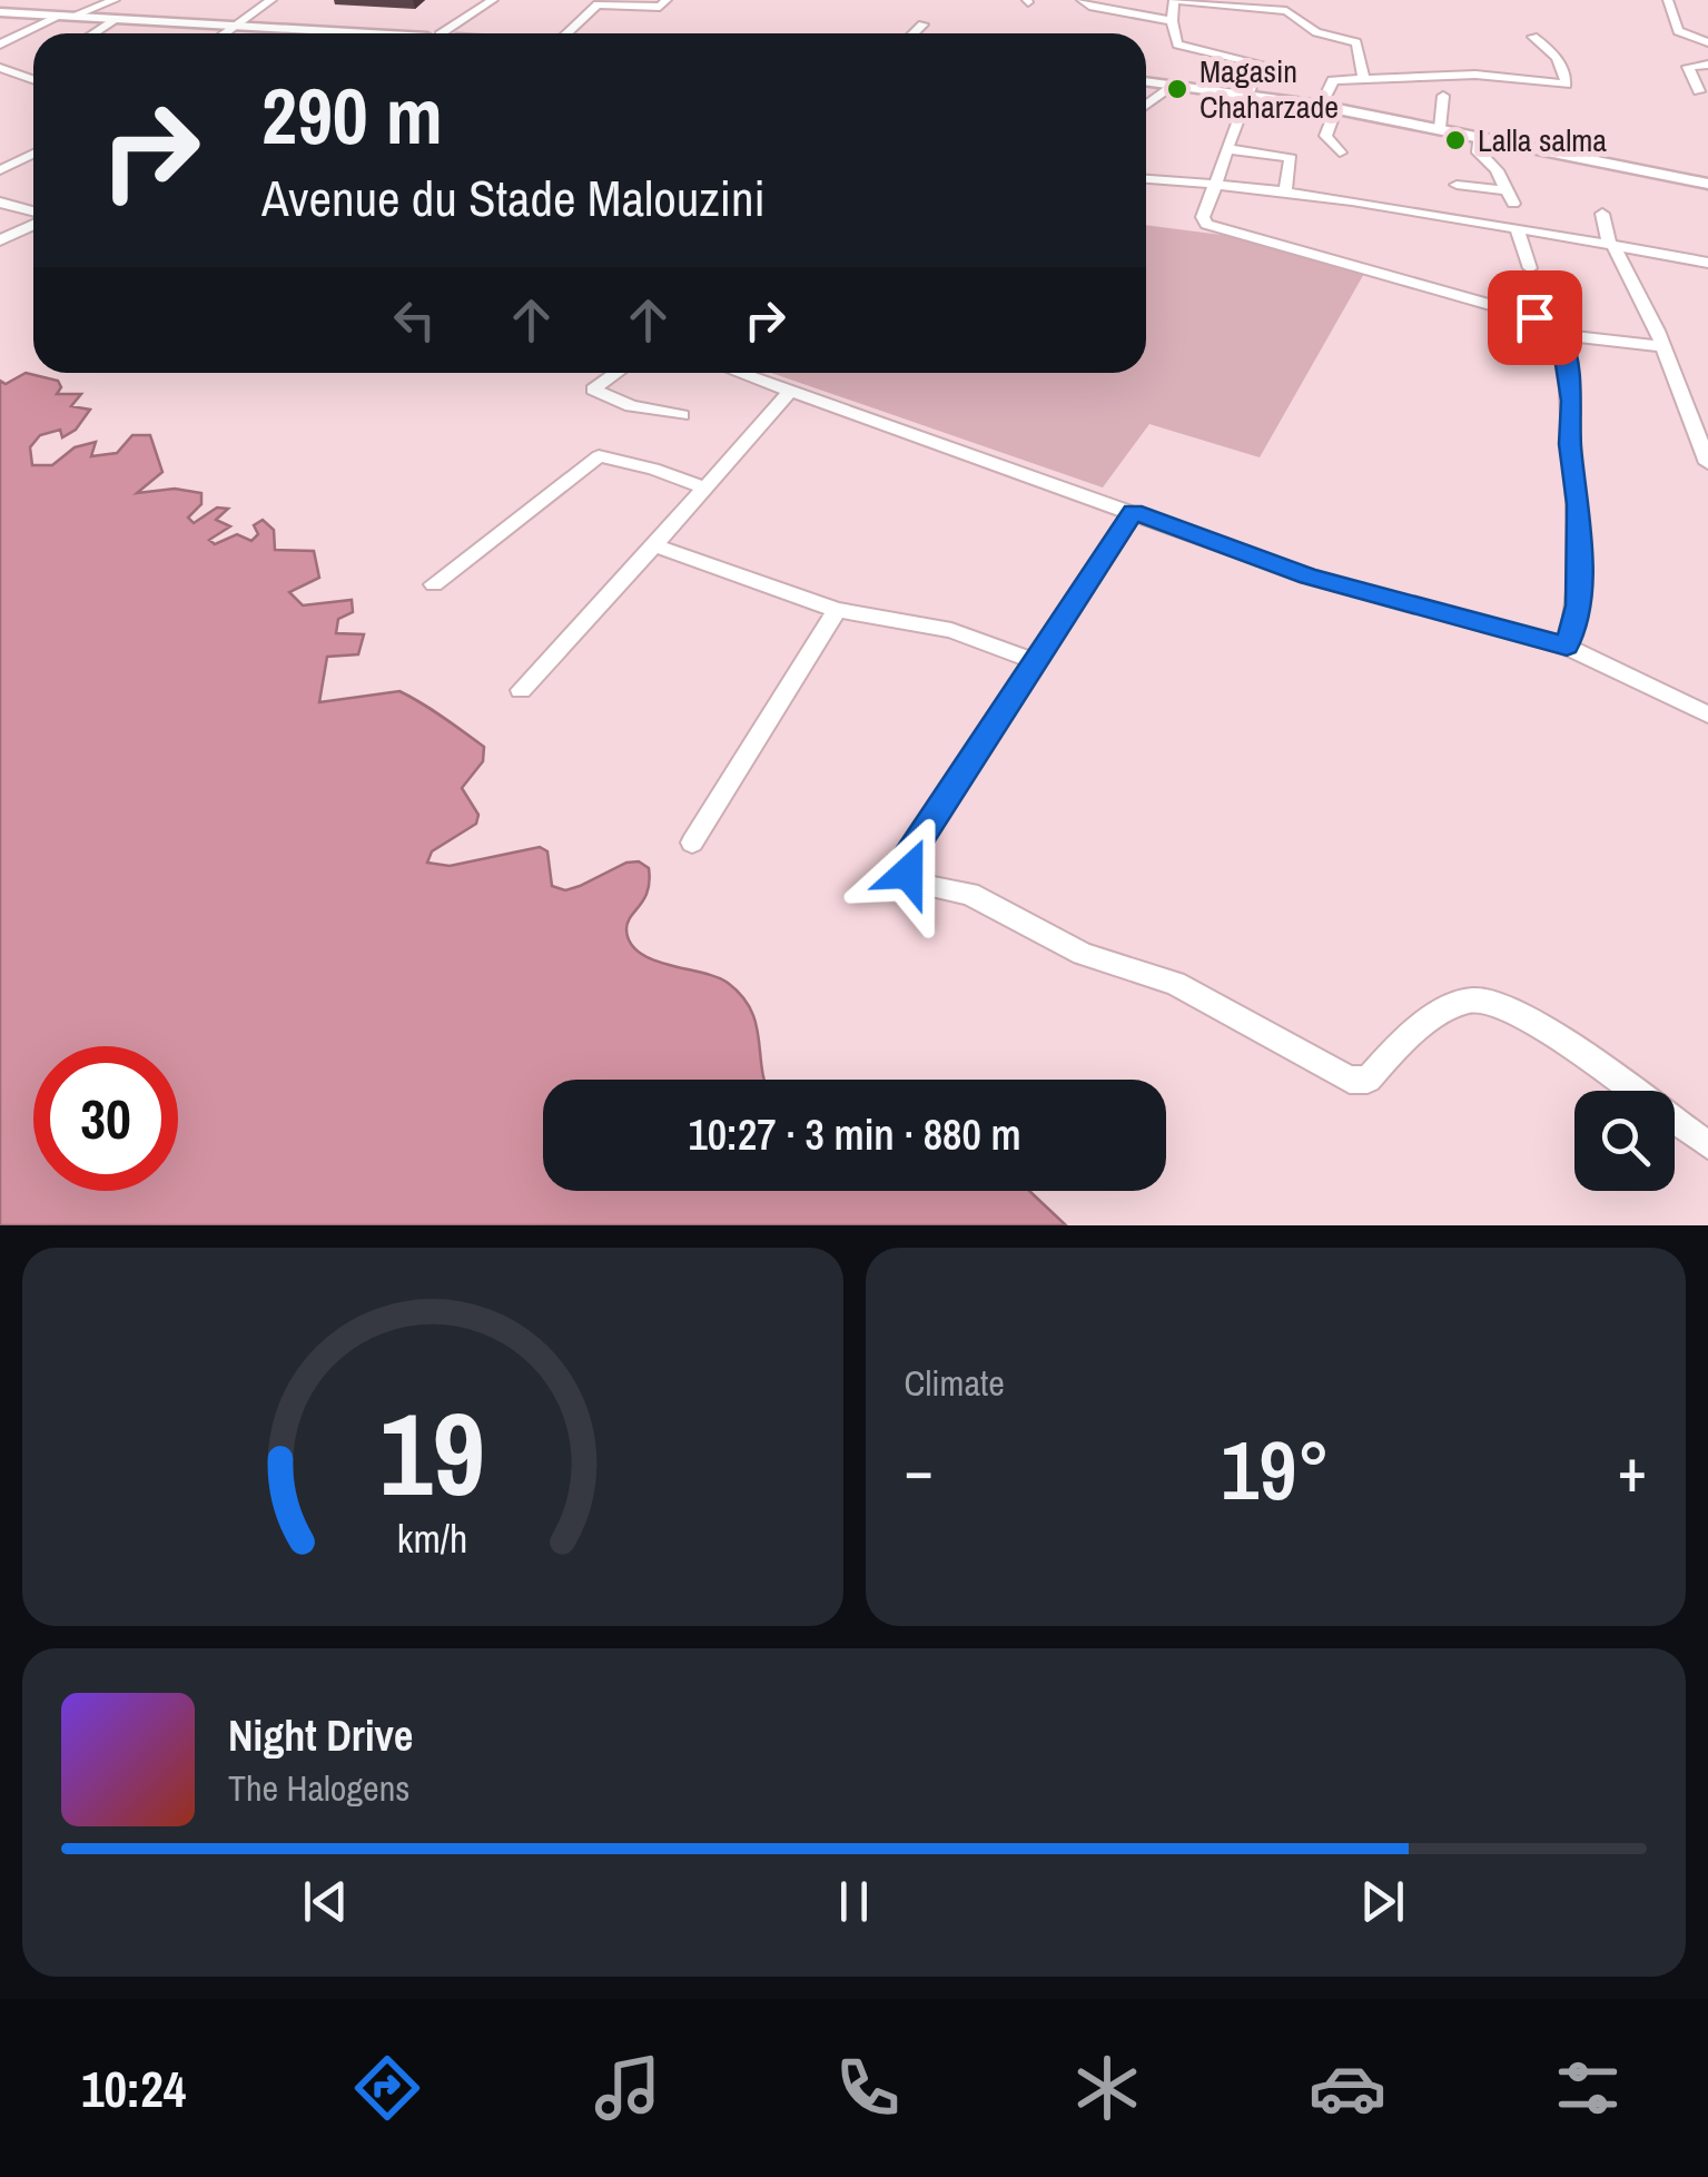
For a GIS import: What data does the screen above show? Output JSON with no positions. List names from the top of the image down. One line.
{"places":["Magasin Chaharzade","Lalla salma"],"page":{"turn":["290 m","Avenue du Stade Malouzini"],"limit":"30","trip":"10:27 · 3 min · 880 m","tile":"Climate","heat":["−","19°","+"],"song":["Night Drive","The Halogens"],"tabs":"10:24","gauge":["19","km/h"]}}
